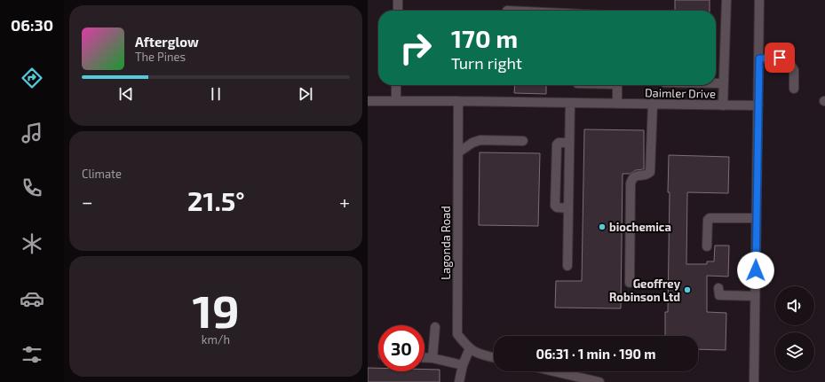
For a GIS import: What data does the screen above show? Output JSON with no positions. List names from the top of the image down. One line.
{"streets":{"street":["Daimler Drive","Lagonda Road"]},"crossings":[["Daimler Drive","Lagonda Road"]],"places":["biochemica","Geoffrey Robinson Ltd"],"page":{"tabs":"06:30","turn":["170 m","Turn right"],"song":["Afterglow","The Pines"],"tile":["Climate",["19","km/h"]],"heat":["−","21.5°","+"],"limit":"30","trip":"06:31 · 1 min · 190 m"}}
